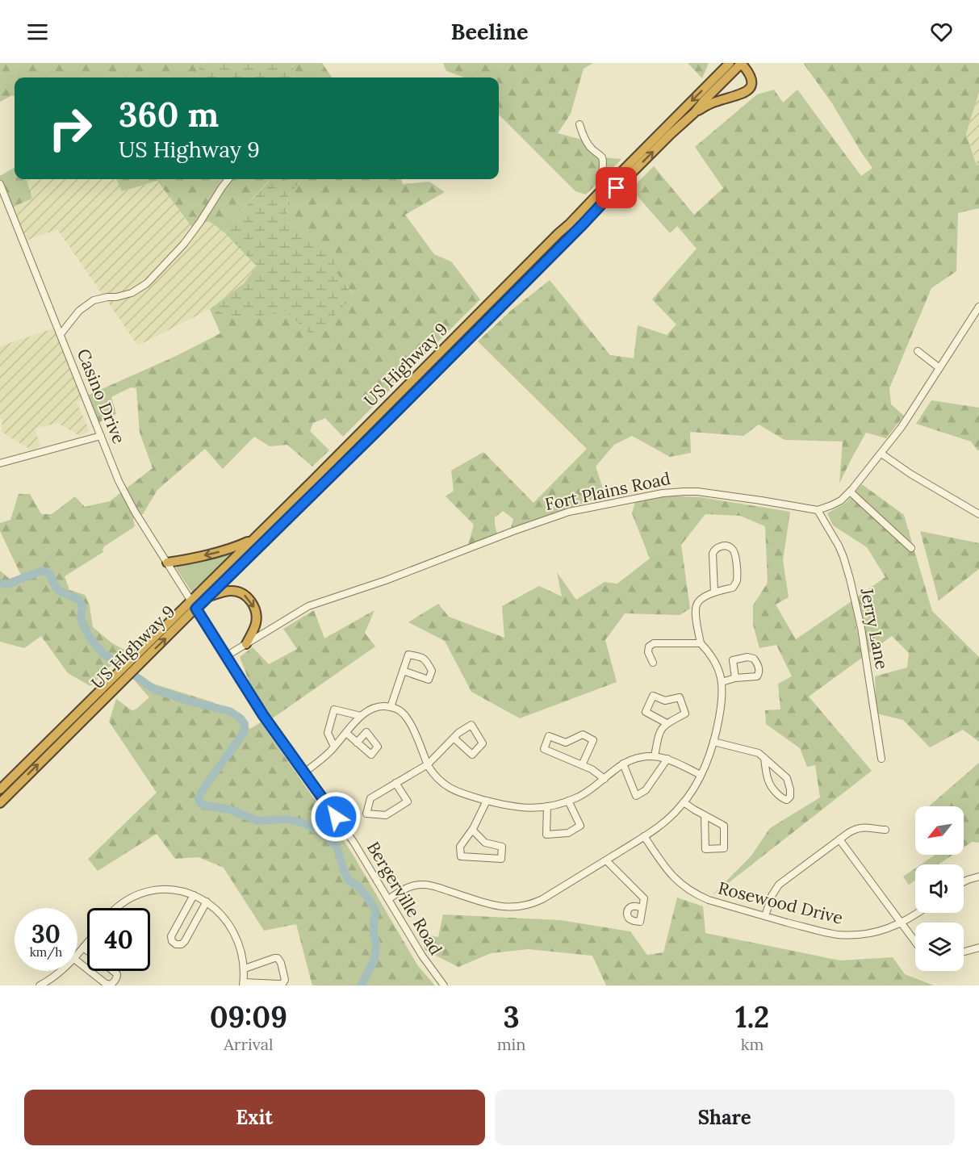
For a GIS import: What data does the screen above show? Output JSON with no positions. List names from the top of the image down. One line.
{"streets":{"highway":["US Highway 9"],"street":["Casino Drive","Fort Plains Road","Jerry Lane","Bergerville Road","Rosewood Drive"]},"crossings":[["US Highway 9","Casino Drive"],["US Highway 9","Bergerville Road"],["Casino Drive","Bergerville Road"],["Fort Plains Road","Jerry Lane"],["Fort Plains Road","Bergerville Road"]],"north":"bottom left","page":{"header":"Beeline","turn":["360 m","US Highway 9"],"speed":"30 km/h","limit":"40","eta":["09:09","Arrival","3","min","1.2","km"],"buttons":["Exit","Share"]}}
